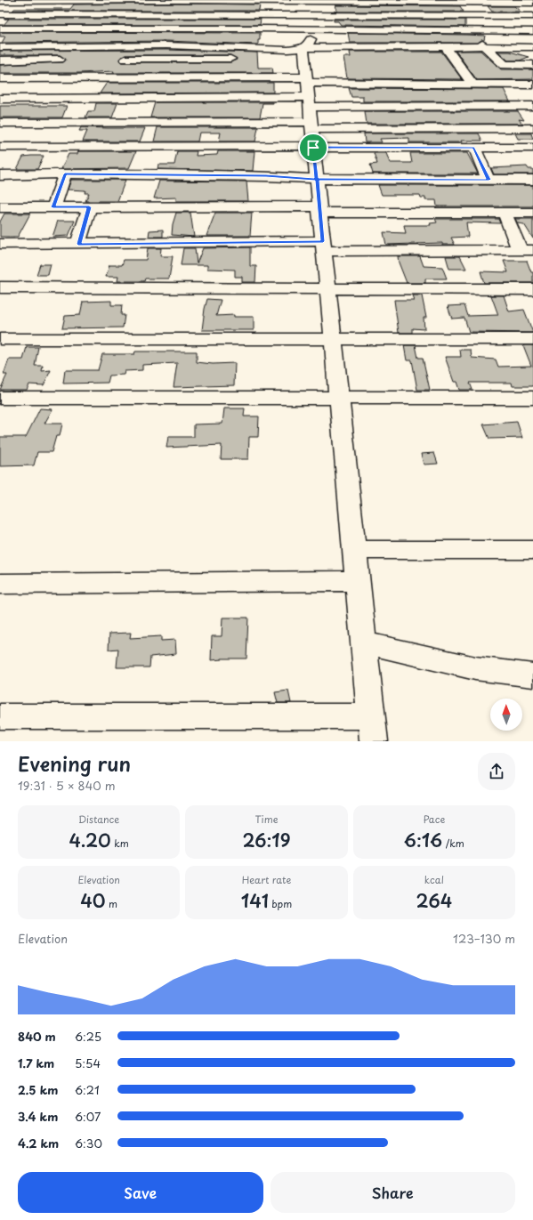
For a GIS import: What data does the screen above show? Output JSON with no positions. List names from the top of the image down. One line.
{"north":"top","page":{"heading":["Evening run","19:31 · 5 × 840 m"],"stats":[["Distance","4.20 km"],["Time","26:19"],["Pace","6:16 /km"],["Elevation","40 m"],["Heart rate","141 bpm"],["kcal","264"]],"chart":["Elevation","123–130 m"],"list":[{"name":"840 m","note":"6:25"},{"name":"1.7 km","note":"5:54"},{"name":"2.5 km","note":"6:21"},{"name":"3.4 km","note":"6:07"},{"name":"4.2 km","note":"6:30"}],"buttons":["Save","Share"]}}
